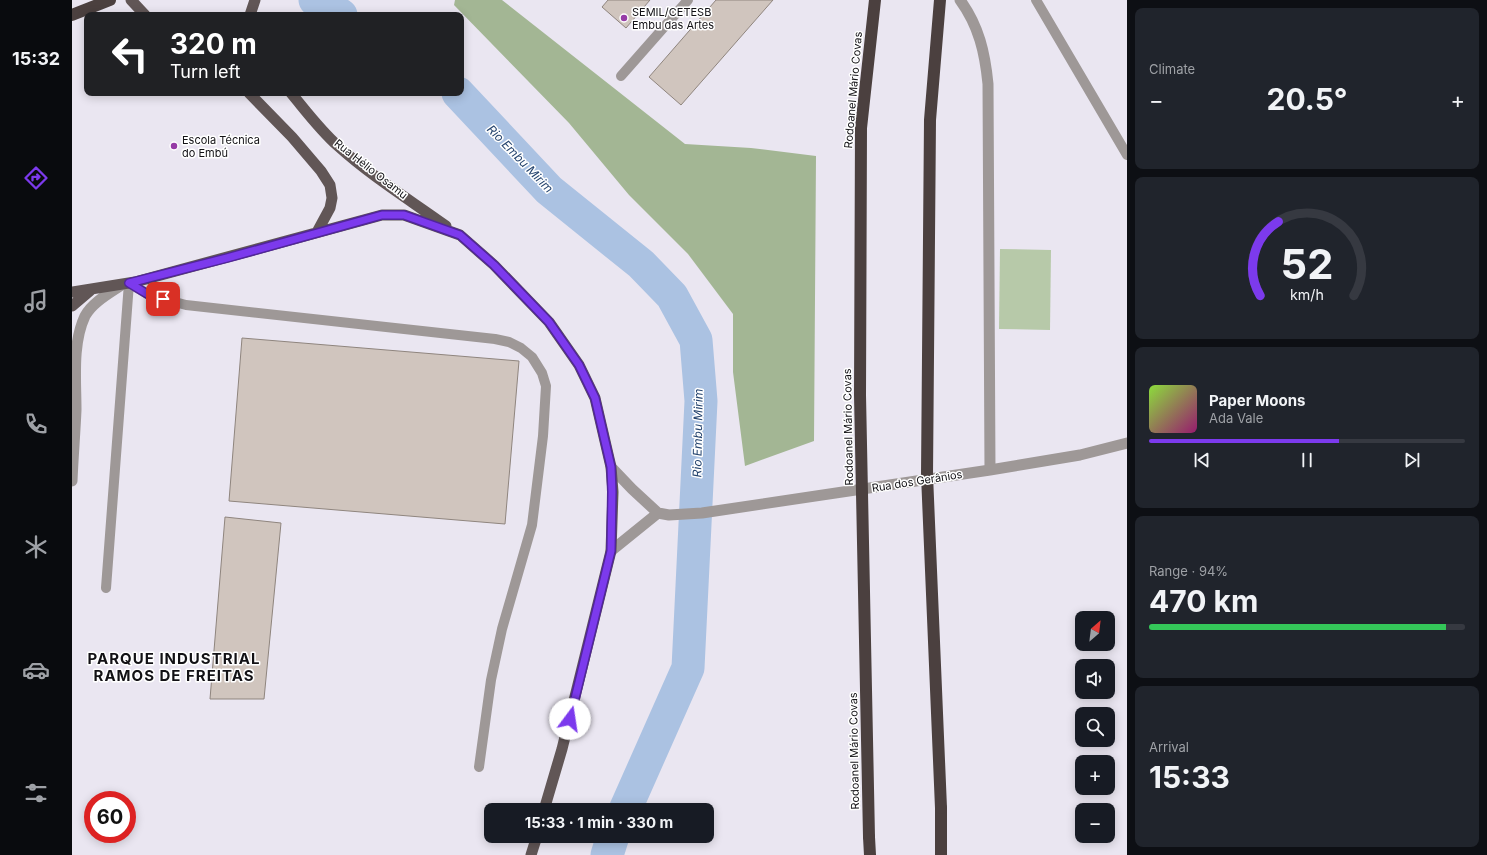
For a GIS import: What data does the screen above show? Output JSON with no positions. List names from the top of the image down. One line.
{"streets":{"highway":["Rodoanel Mário Covas"],"main road":["Rua Hélio Osamu"],"street":["Rua dos Gerânios"]},"districts":["PARQUE INDUSTRIAL RAMOS DE FREITAS"],"water":["Rio Embu Mirim"],"places":["SEMIL/CETESB Embu das Artes","Escola Técnica do Embú"],"north":"top right","page":{"tabs":"15:32","tile":["Climate",["Range · 94%","470 km"],["Arrival","15:33"]],"turn":["320 m","Turn left"],"heat":["−","20.5°","+"],"song":["Paper Moons","Ada Vale"],"map_buttons":["+","−"],"limit":"60","trip":"15:33 · 1 min · 330 m","gauge":["52","km/h"]}}
